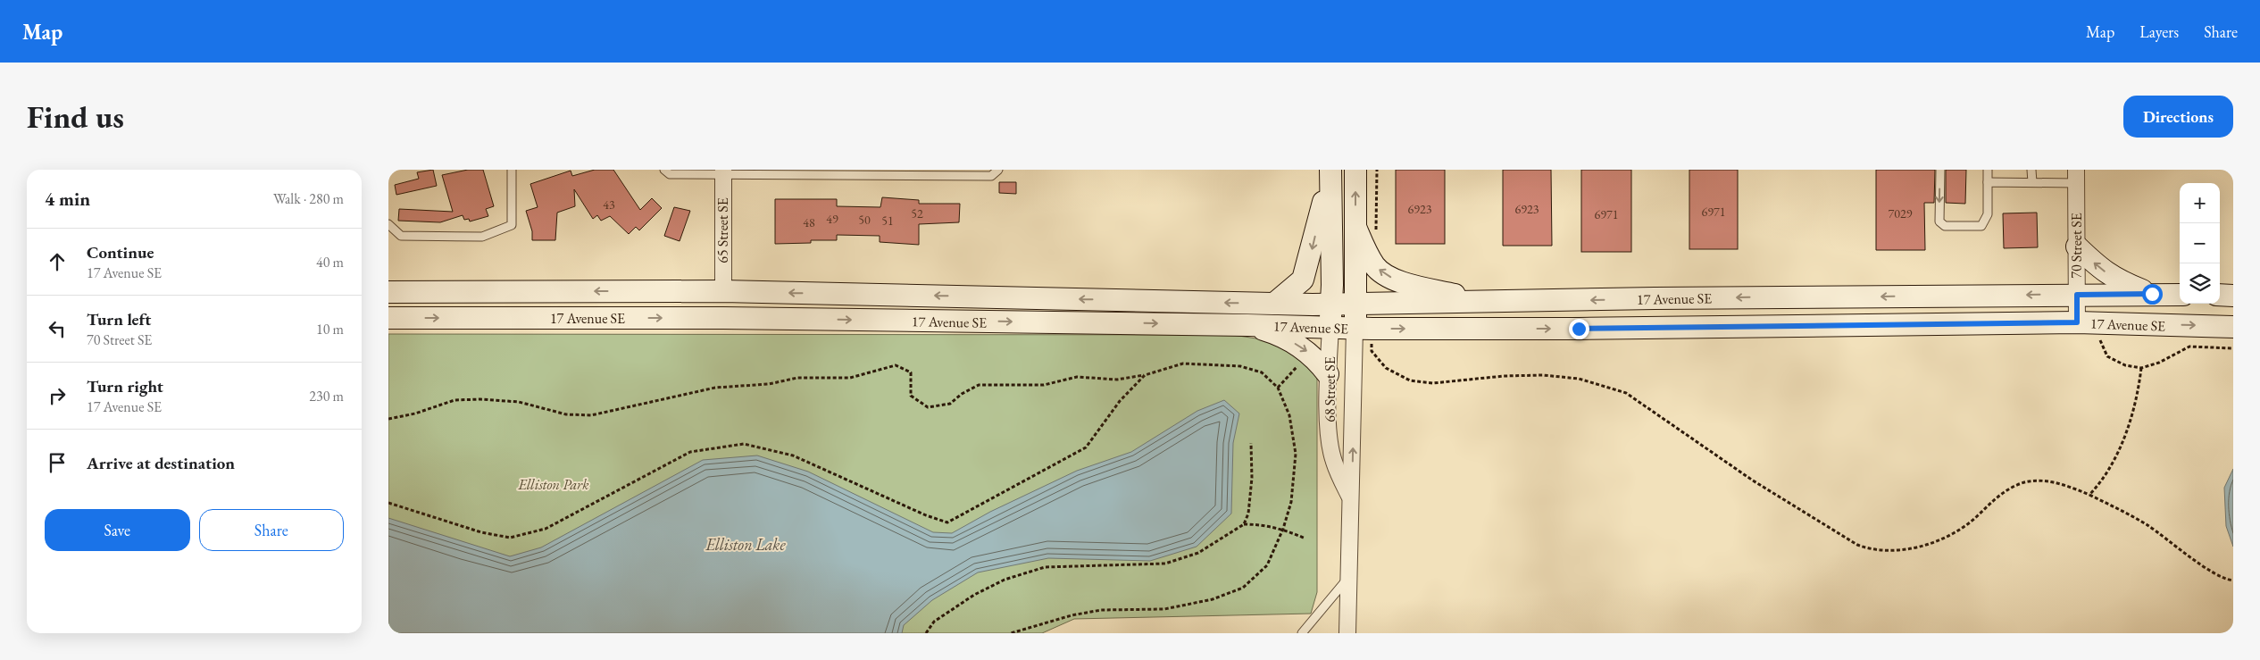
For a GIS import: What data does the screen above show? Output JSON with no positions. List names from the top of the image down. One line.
{"streets":{"main road":["17 Avenue SE","68 Street SE"],"street":["65 Street SE","70 Street SE"]},"crossings":[["65 Street SE","17 Avenue SE"],["70 Street SE","17 Avenue SE"],["17 Avenue SE","68 Street SE"]],"water":["Elliston Lake"],"parks":["Elliston Park"],"house_numbers":["43","6923","6923","6971","52","7029","6971","49","50","51","48"],"page":{"header":"Map","nav":["Map","Layers","Share"],"buttons":["Directions",["Save","Share"]],"title":"Find us","heading":["4 min","Walk · 280 m"],"map_buttons":["+","−"],"list":[["Continue","17 Avenue SE","40 m"],["Turn left","70 Street SE","10 m"],["Turn right","17 Avenue SE","230 m"],"Arrive at destination"]}}
